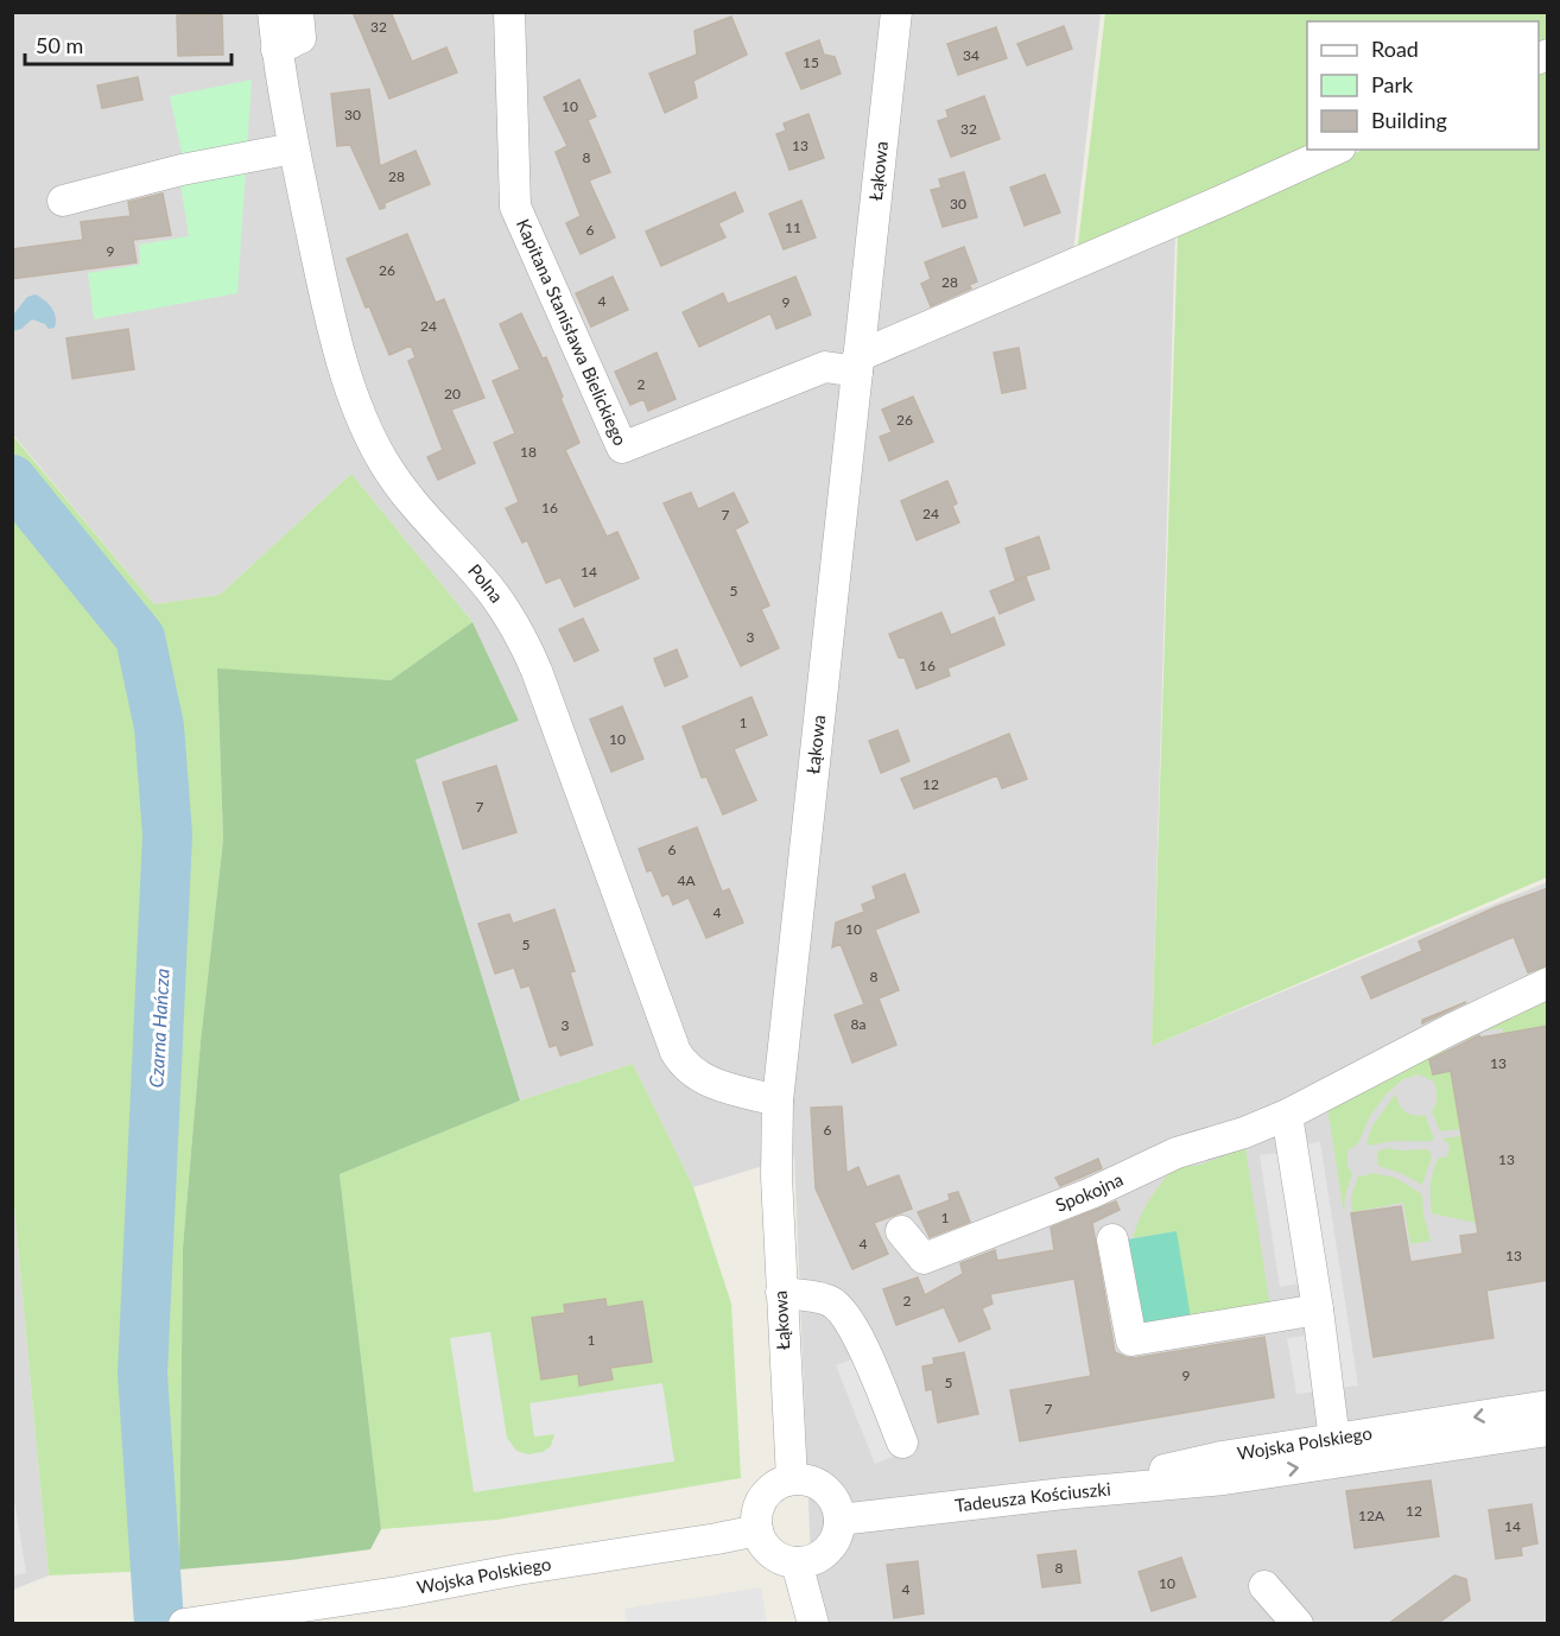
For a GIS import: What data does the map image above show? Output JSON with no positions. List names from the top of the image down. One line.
{"streets":{"street":["Łąkowa","Kapitana Stanisława Bielickiego","Polna","Spokojna","Wojska Polskiego","Tadeusza Kościuszki"]},"crossings":[["Łąkowa","Kapitana Stanisława Bielickiego"],["Łąkowa","Polna"],["Łąkowa","Wojska Polskiego"],["Łąkowa","Tadeusza Kościuszki"],["Wojska Polskiego","Tadeusza Kościuszki"]],"water":["Czarna Hańcza"],"house_numbers":["32","34","15","10","30","32","13","8","28","30","11","6","9","26","28","4","9","24","2","20","26","18","16","24","7","14","5","3","16","1","10","12","7","6","4A","4","10","5","8","8a","3","13","6","13","1","4","13","2","1","9","5","7","12","12A","14","8","10","4"],"legend":["Road","Park","Building"],"scale_bar":"50 m"}
